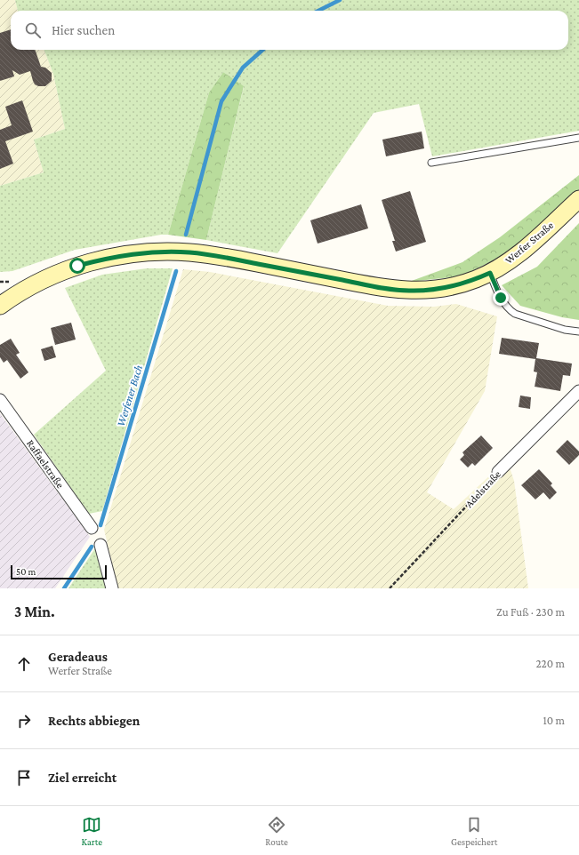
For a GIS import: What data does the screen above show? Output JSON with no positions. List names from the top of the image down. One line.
{"streets":{"street":["Werfer Straße","Raffaelstraße","Adelstraße"]},"water":["Werfener Bach"],"scale_bar":"50 m","page":{"search":"Hier suchen","scale":"50 m","heading":["3 Min.","Zu Fuß · 230 m"],"list":[["Geradeaus","Werfer Straße","220 m"],["Rechts abbiegen","10 m"],"Ziel erreicht"],"nav":["Karte","Route","Gespeichert"]}}
